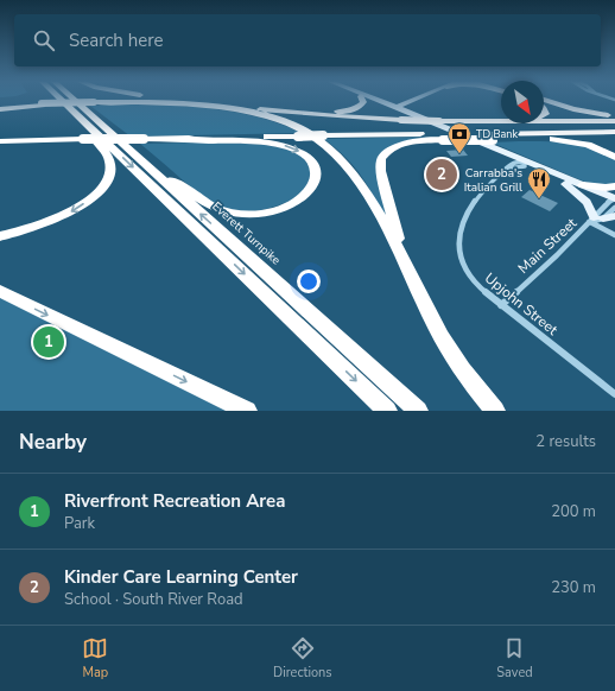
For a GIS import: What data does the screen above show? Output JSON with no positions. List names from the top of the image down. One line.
{"streets":{"highway":["Everett Turnpike"],"street":["Main Street","Upjohn Street"]},"crossings":[["Main Street","Upjohn Street"]],"places":{"bank":["TD Bank"],"restaurant":["Carrabba's Italian Grill"]},"north":"bottom right","page":{"search":"Search here","pins":["2","1"],"heading":["Nearby","2 results"],"list":[{"mark":"1","name":"Riverfront Recreation Area","note":"Park","value":"200 m"},{"mark":"2","name":"Kinder Care Learning Center","note":"School · South River Road","value":"230 m"}],"nav":["Map","Directions","Saved"]}}
